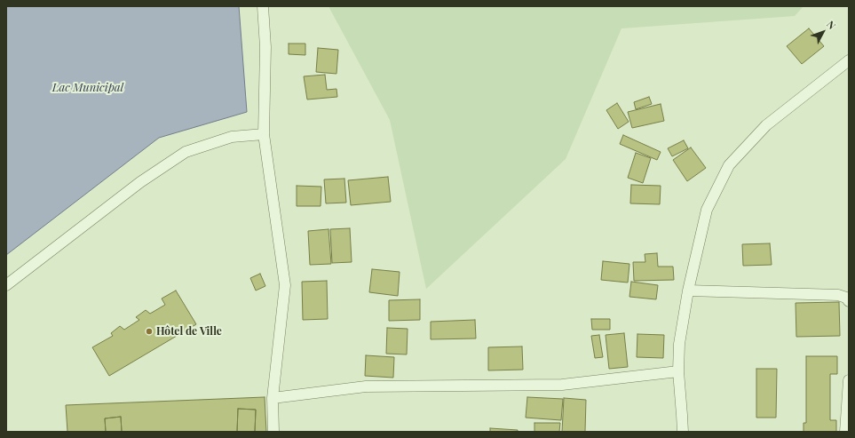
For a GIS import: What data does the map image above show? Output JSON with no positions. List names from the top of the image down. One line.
{"water":["Lac Municipal"],"places":["Hôtel de Ville"],"north":"top right"}
